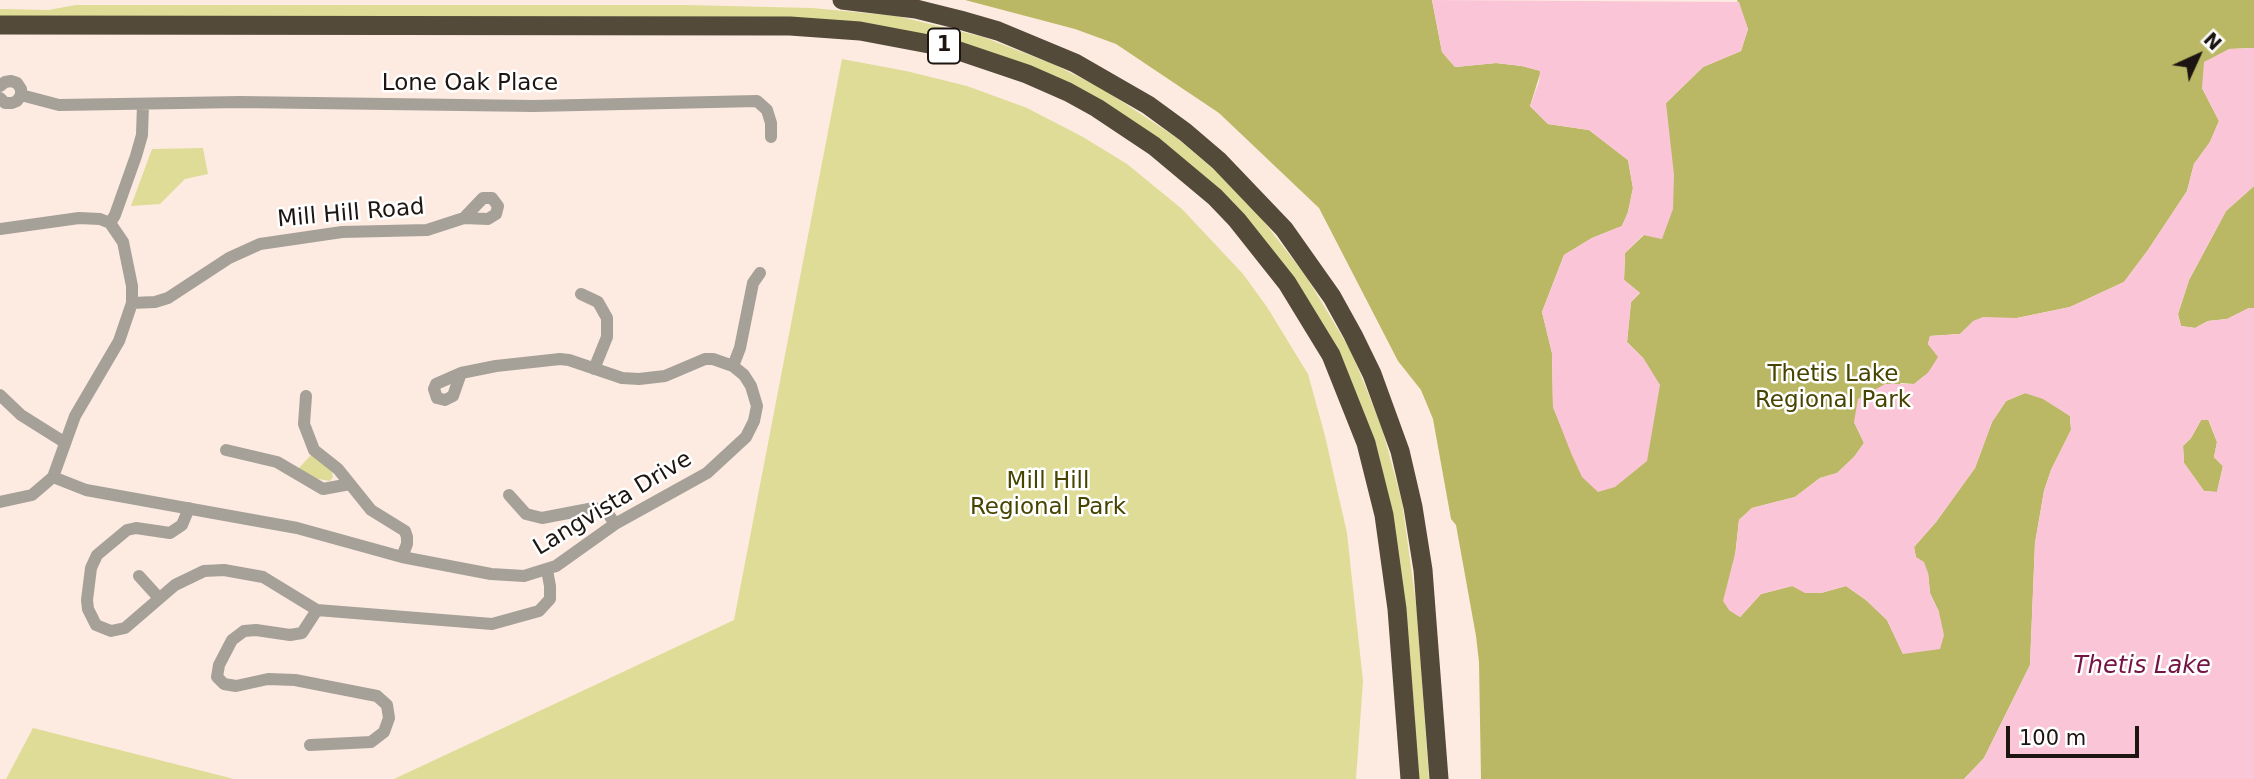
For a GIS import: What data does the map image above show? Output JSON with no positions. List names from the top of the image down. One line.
{"streets":{"highway":["1"],"street":["Lone Oak Place","Mill Hill Road","Langvista Drive"]},"water":["Thetis Lake"],"parks":["Thetis Lake Regional Park","Mill Hill Regional Park"],"scale_bar":"100 m","north":"top right"}
